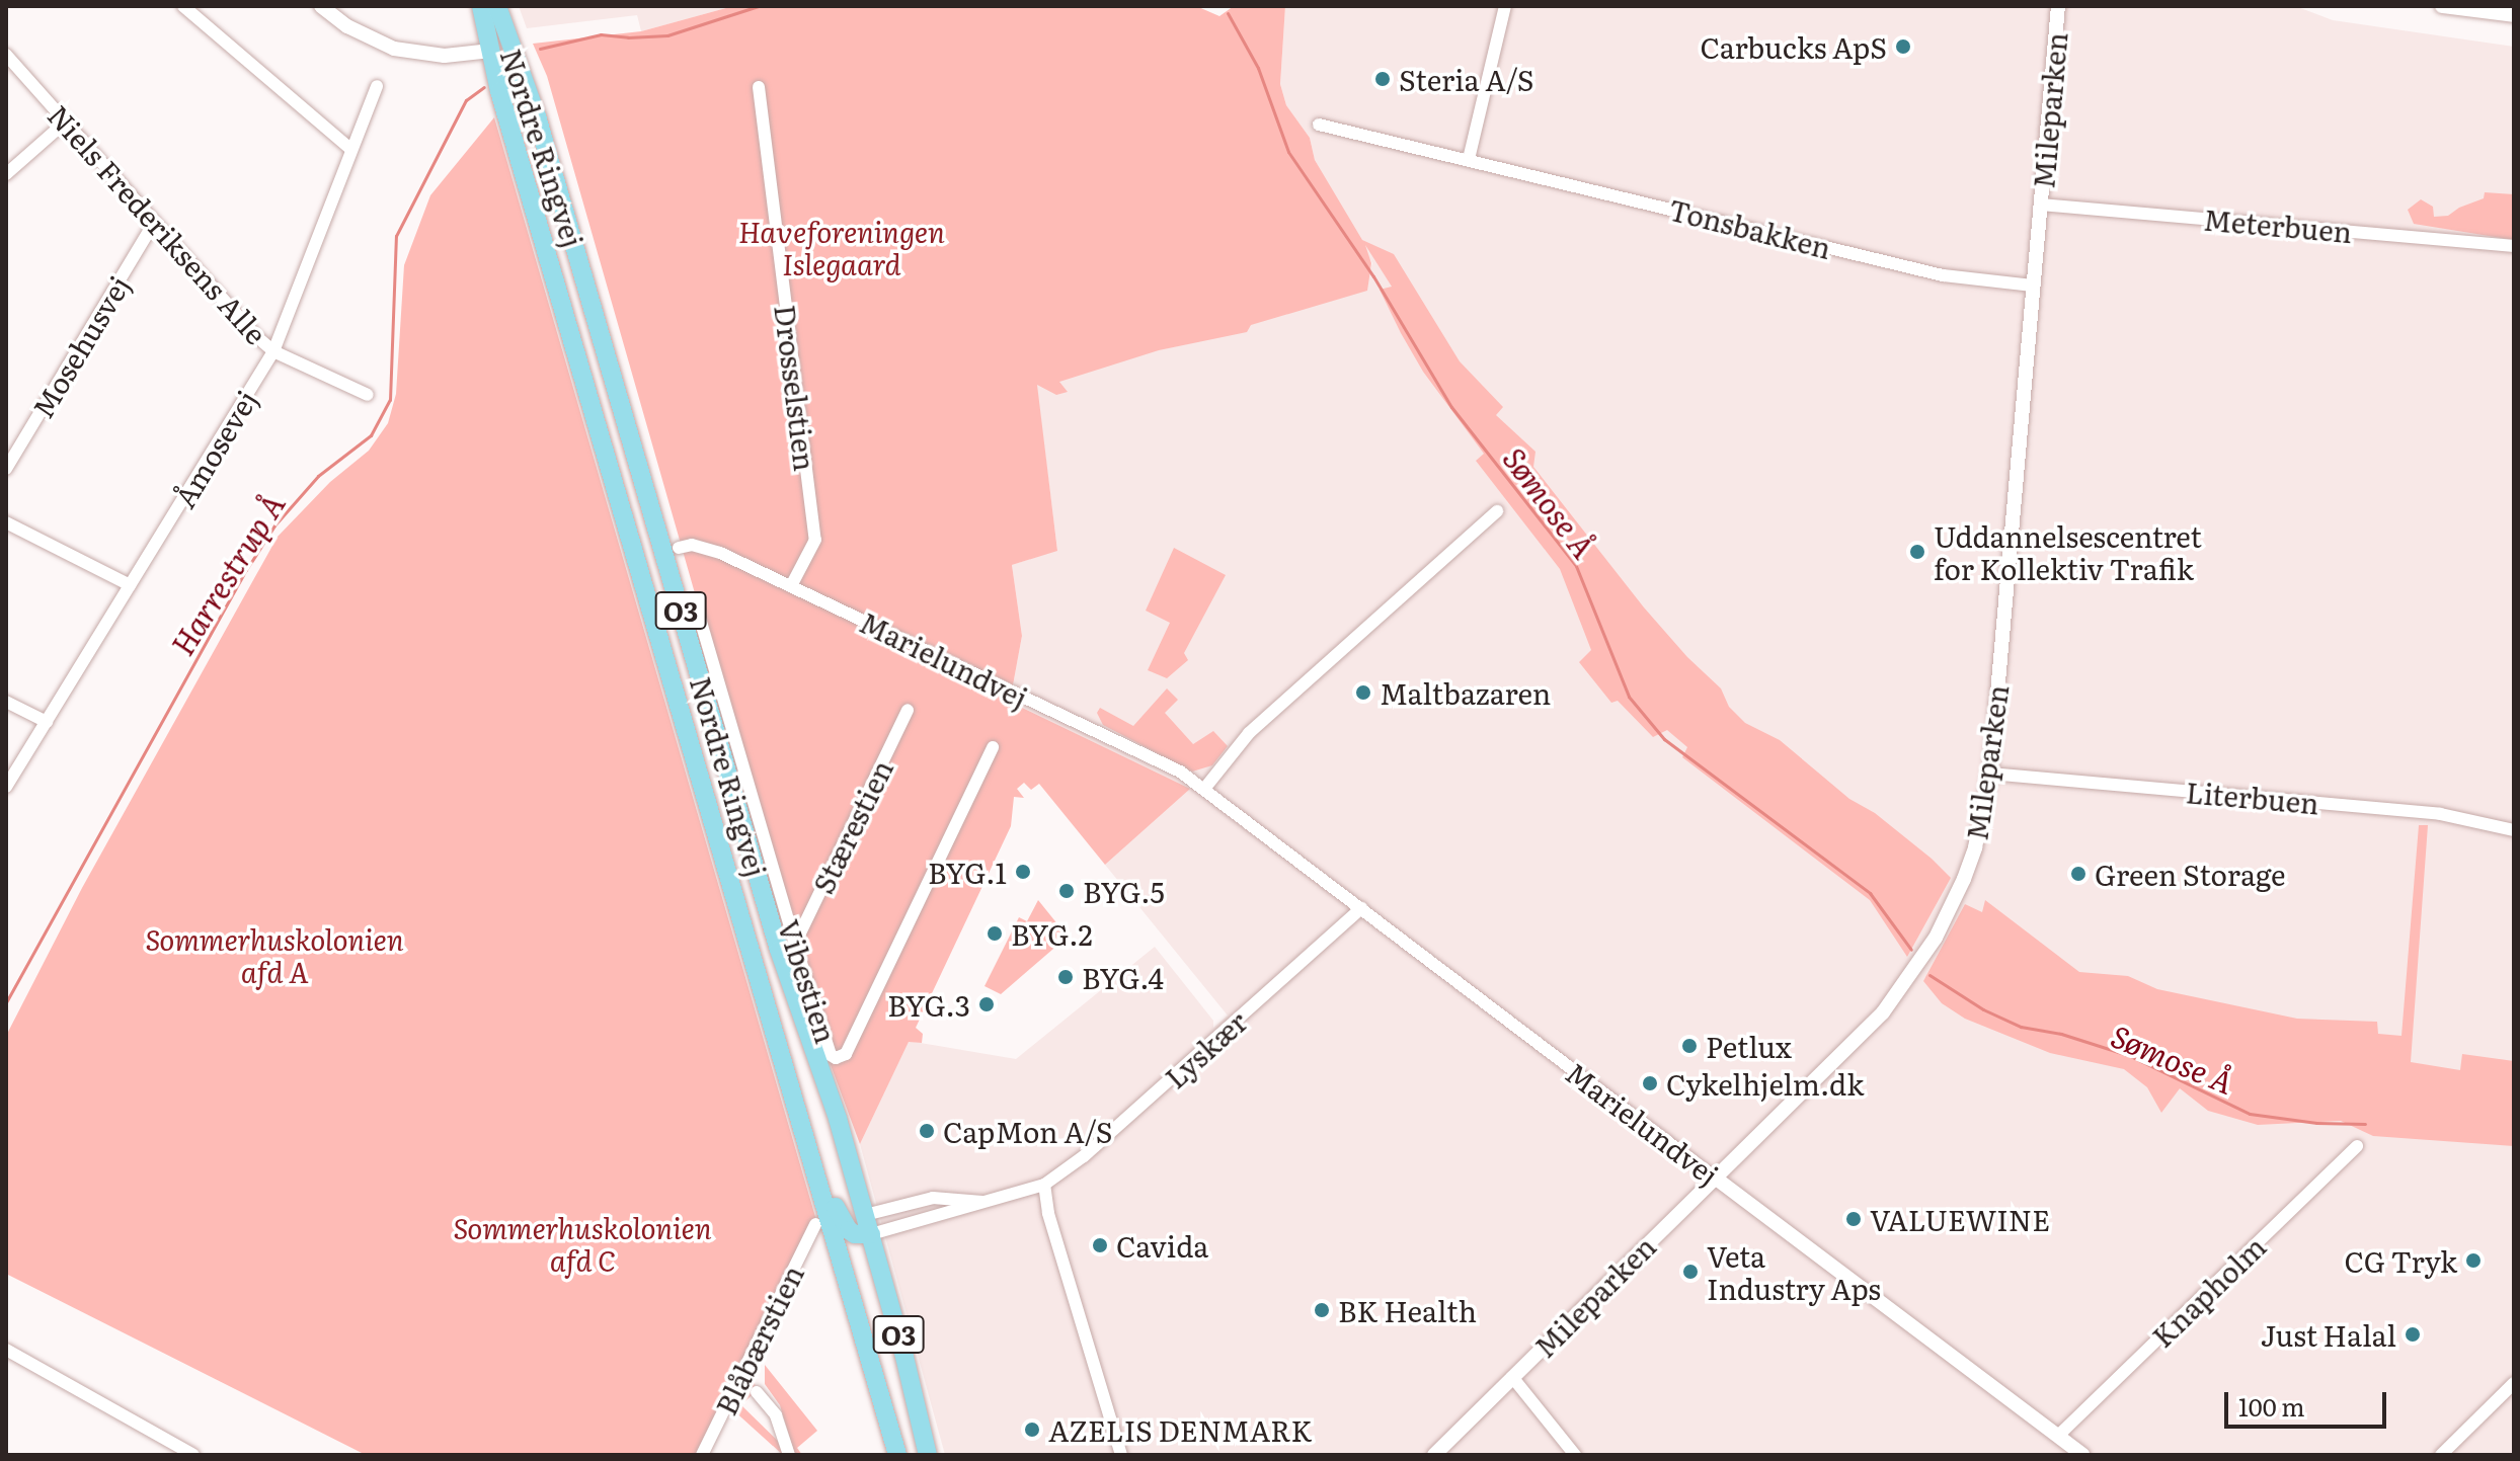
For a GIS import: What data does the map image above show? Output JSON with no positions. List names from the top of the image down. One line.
{"streets":{"main road":["Nordre Ringvej","O3"],"street":["Mileparken","Niels Frederiksens Alle","Meterbuen","Tonsbakken","Mosehusvej","Drosselstien","Åmosevej","Marielundvej","Literbuen","Stærestien","Vibestien","Lyskær","Knapholm","Blåbærstien"]},"crossings":[["Mileparken","Meterbuen"],["Mileparken","Tonsbakken"],["Mileparken","Marielundvej"],["Mileparken","Literbuen"],["Nordre Ringvej","Lyskær"],["Niels Frederiksens Alle","Mosehusvej"],["Niels Frederiksens Alle","Åmosevej"],["Drosselstien","Marielundvej"],["Marielundvej","Lyskær"],["Marielundvej","Knapholm"],["Stærestien","Vibestien"]],"water":["Sømose Å","Harrestrup Å"],"parks":["Haveforeningen Islegaard","Sommerhuskolonien afd A","Sommerhuskolonien afd C"],"places":["Carbucks ApS","Steria A/S","Uddannelsescentret for Kollektiv Trafik","Maltbazaren","BYG.1","Green Storage","BYG.5","BYG.2","BYG.4","BYG.3","Petlux","Cykelhjelm.dk","CapMon A/S","VALUEWINE","Cavida","CG Tryk","Veta Industry Aps","BK Health","Just Halal","AZELIS DENMARK"],"scale_bar":"100 m"}
